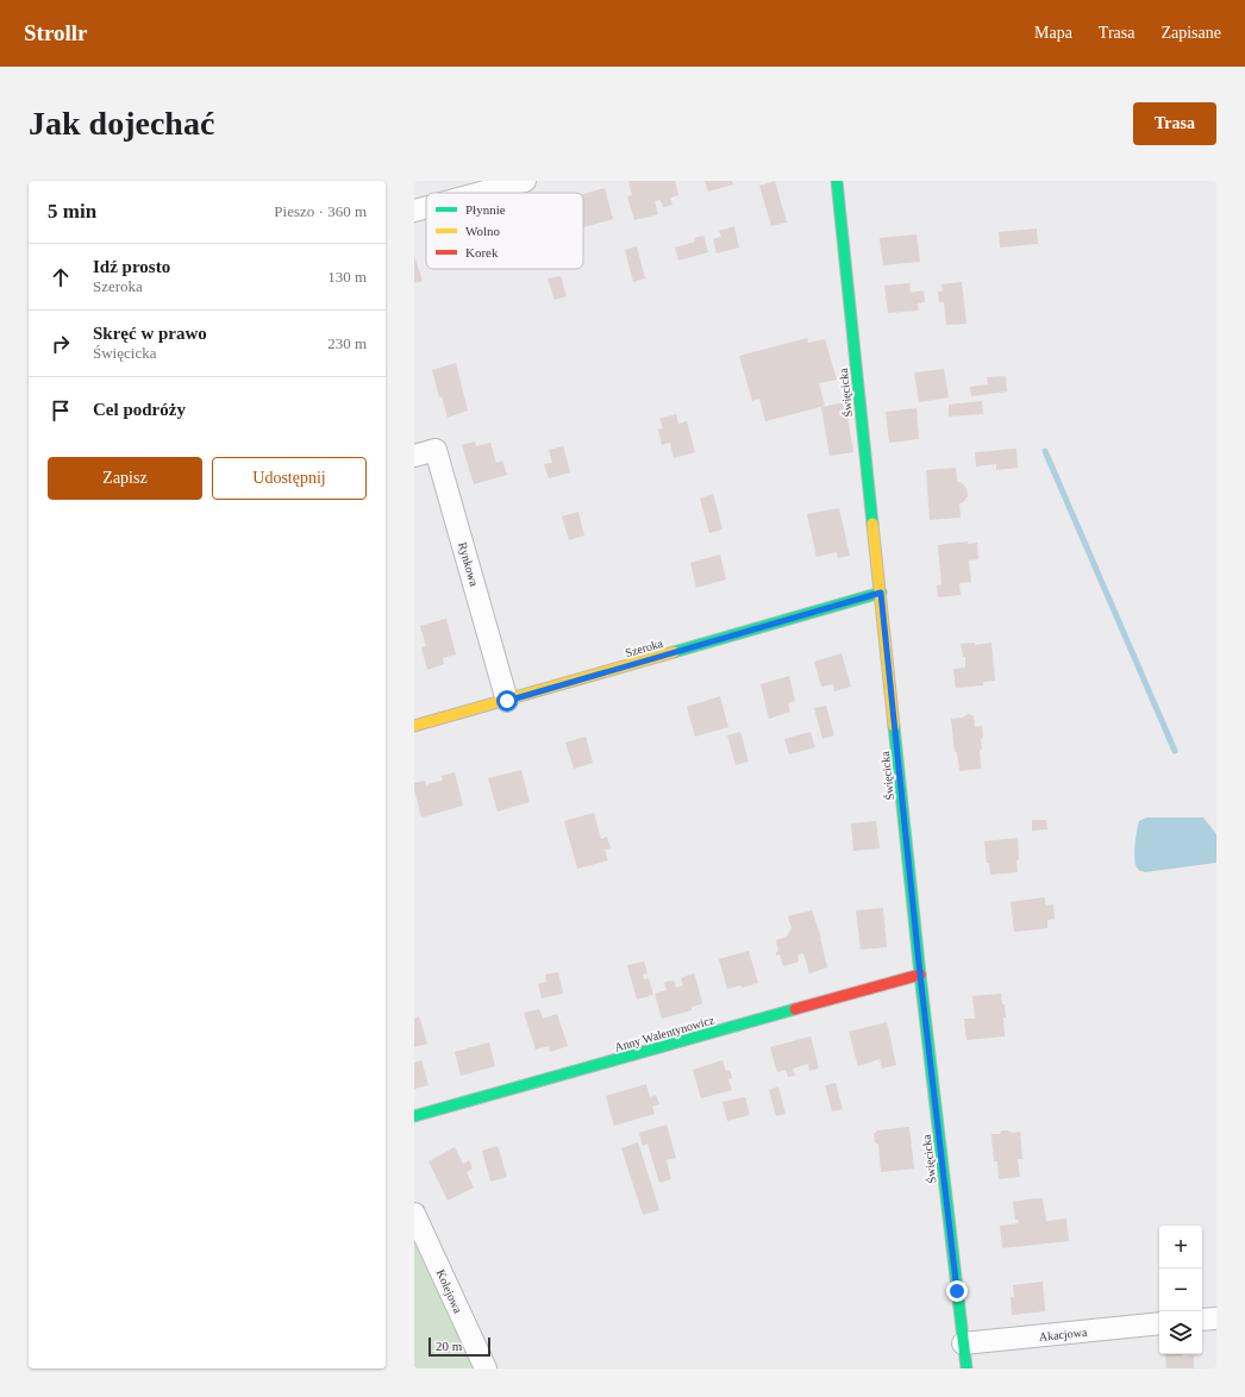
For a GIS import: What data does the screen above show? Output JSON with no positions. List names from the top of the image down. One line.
{"streets":{"street":["Święcicka","Rynkowa","Szeroka","Anny Walentynowicz","Kolejowa","Akacjowa"]},"crossings":[["Święcicka","Szeroka"],["Święcicka","Anny Walentynowicz"],["Święcicka","Akacjowa"],["Rynkowa","Szeroka"]],"legend":["Płynnie","Wolno","Korek"],"scale_bar":"20 m","page":{"header":"Strollr","nav":["Mapa","Trasa","Zapisane"],"buttons":["Trasa",["Zapisz","Udostępnij"]],"title":"Jak dojechać","heading":["5 min","Pieszo · 360 m"],"list":[["Idź prosto","Szeroka","130 m"],["Skręć w prawo","Święcicka","230 m"],"Cel podróży"],"map_buttons":["+","−"],"scale":"20 m"}}
